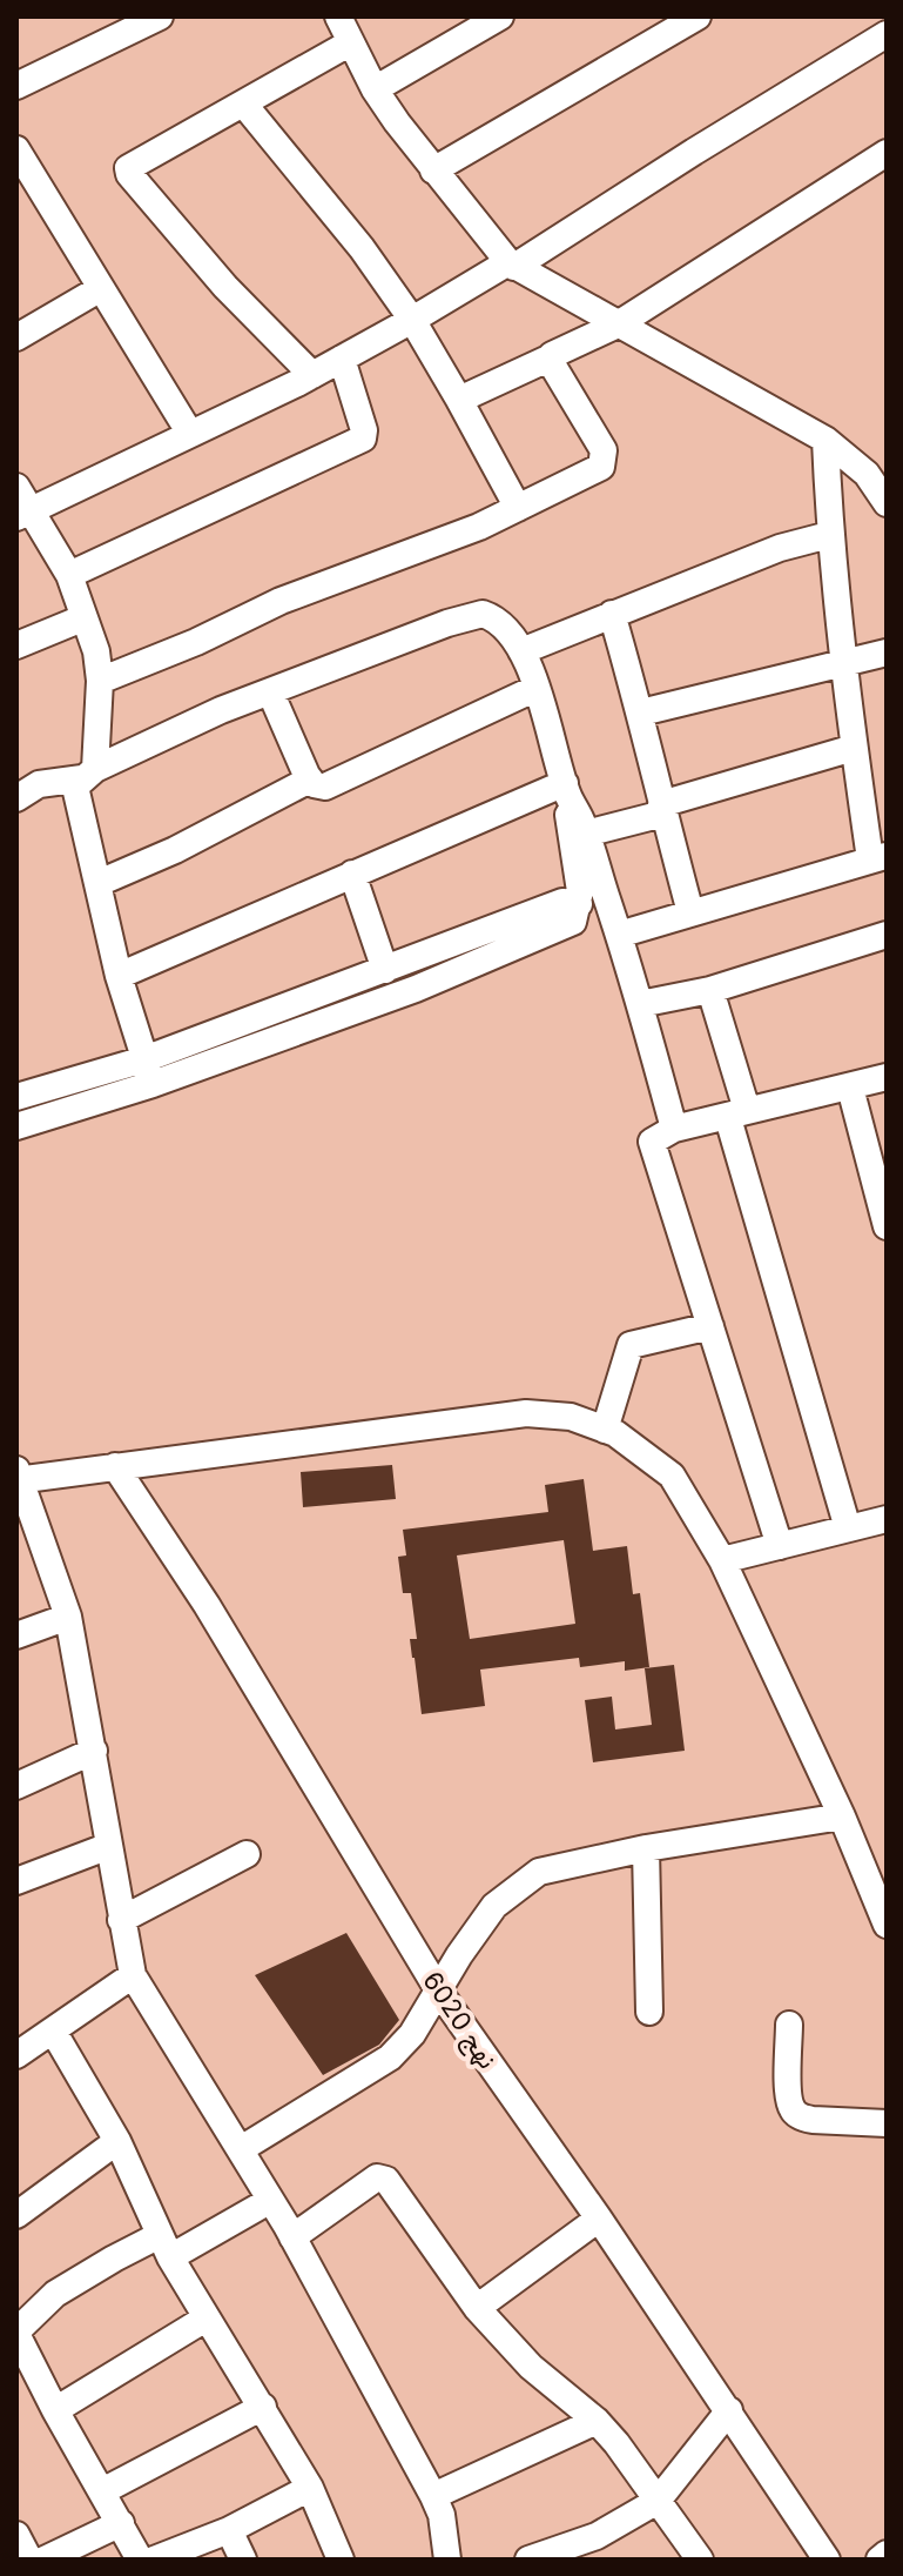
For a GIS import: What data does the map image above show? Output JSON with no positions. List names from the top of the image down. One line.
{"streets":{"street":["نهج 6020"]}}
